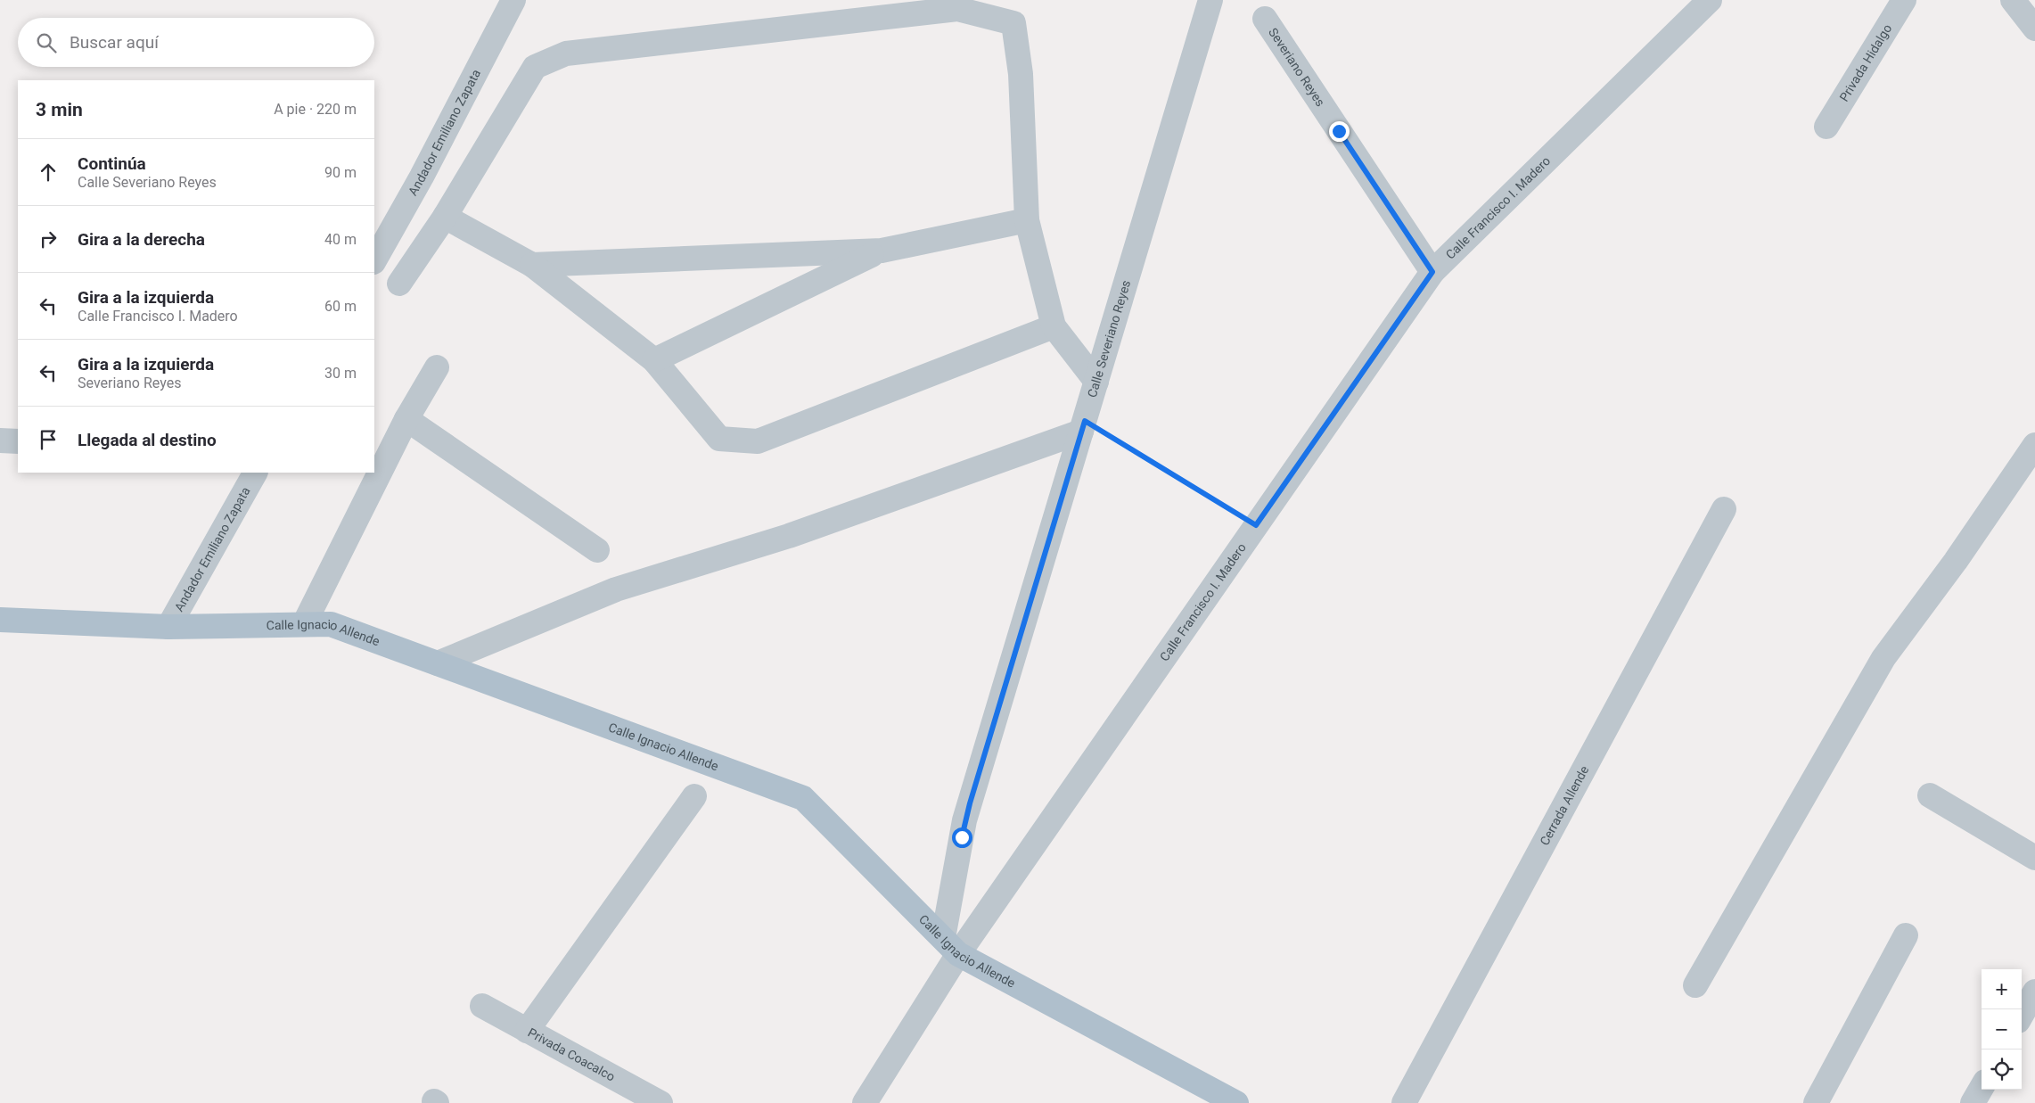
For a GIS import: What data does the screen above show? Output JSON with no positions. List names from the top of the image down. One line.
{"streets":{"main road":["Calle Ignacio Allende"],"street":["Privada Hidalgo","Severiano Reyes","Andador Emiliano Zapata","Calle Francisco I. Madero","Calle Severiano Reyes","Cerrada Allende","Privada Coacalco"]},"crossings":[["Severiano Reyes","Calle Francisco I. Madero"],["Andador Emiliano Zapata","Calle Ignacio Allende"],["Calle Francisco I. Madero","Calle Severiano Reyes"],["Calle Francisco I. Madero","Calle Ignacio Allende"],["Calle Severiano Reyes","Calle Ignacio Allende"]],"page":{"search":"Buscar aquí","heading":["3 min","A pie · 220 m"],"list":[["Continúa","Calle Severiano Reyes","90 m"],["Gira a la derecha","40 m"],["Gira a la izquierda","Calle Francisco I. Madero","60 m"],["Gira a la izquierda","Severiano Reyes","30 m"],"Llegada al destino"],"map_buttons":["+","−"]}}
